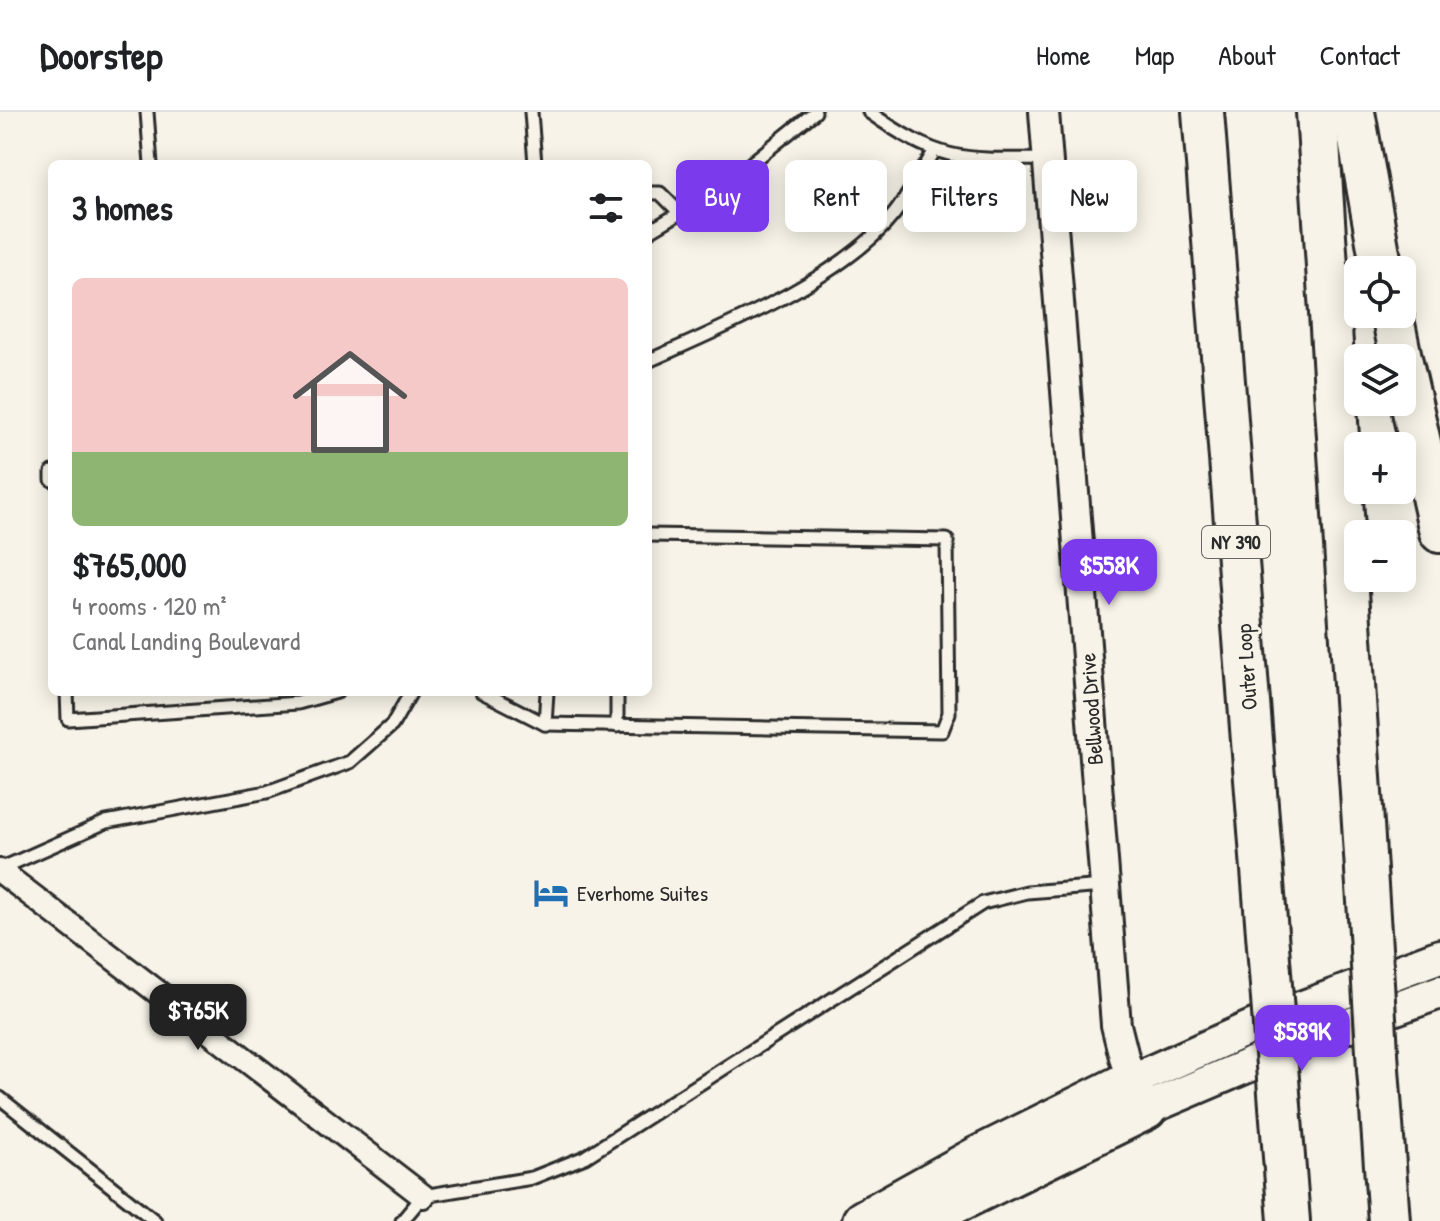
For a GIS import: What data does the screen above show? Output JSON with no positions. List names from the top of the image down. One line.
{"streets":{"highway":["NY 390","Outer Loop"],"street":["Bellwood Drive"]},"places":{"hotel":["Everhome Suites"]},"page":{"header":"Doorstep","nav":["Home","Map","About","Contact"],"chip":["Buy","Rent","Filters","New"],"heading":"3 homes","map_buttons":["+","−"],"list":[{"name":"$765,000","note":"4 rooms · 120 m² · Canal Landing Boulevard"}],"price":["$558K","$765K","$589K"]}}
